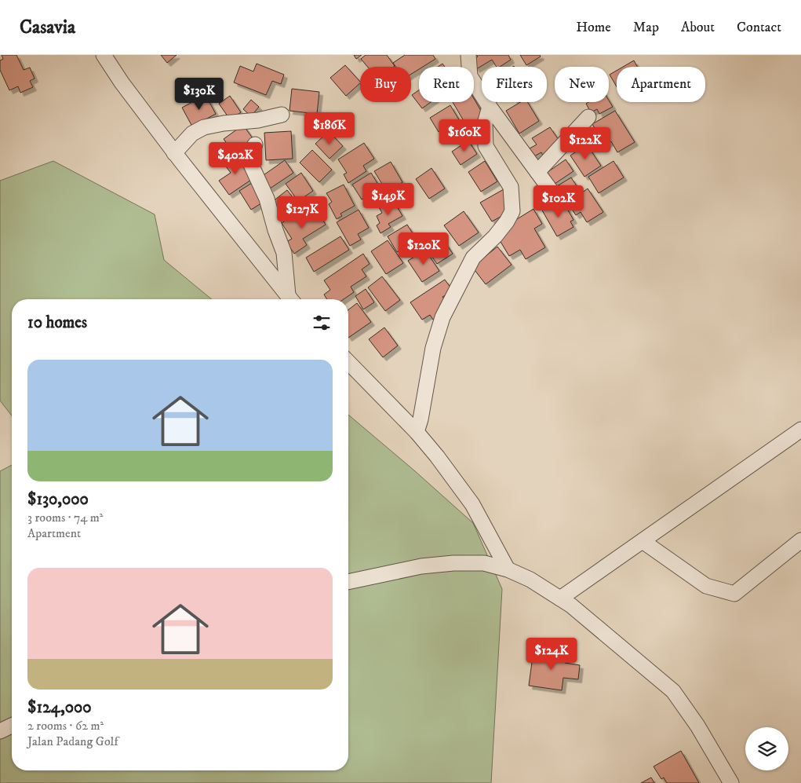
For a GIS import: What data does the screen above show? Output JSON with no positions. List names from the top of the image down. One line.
{"page":{"header":"Casavia","nav":["Home","Map","About","Contact"],"chip":["Buy","Rent","Filters","New","Apartment"],"price":["$130K","$186K","$160K","$122K","$402K","$149K","$102K","$127K","$120K","$124K"],"heading":"10 homes","list":[{"name":"$130,000","note":"3 rooms · 74 m² · Apartment"},{"name":"$124,000","note":"2 rooms · 62 m² · Jalan Padang Golf"}]}}
